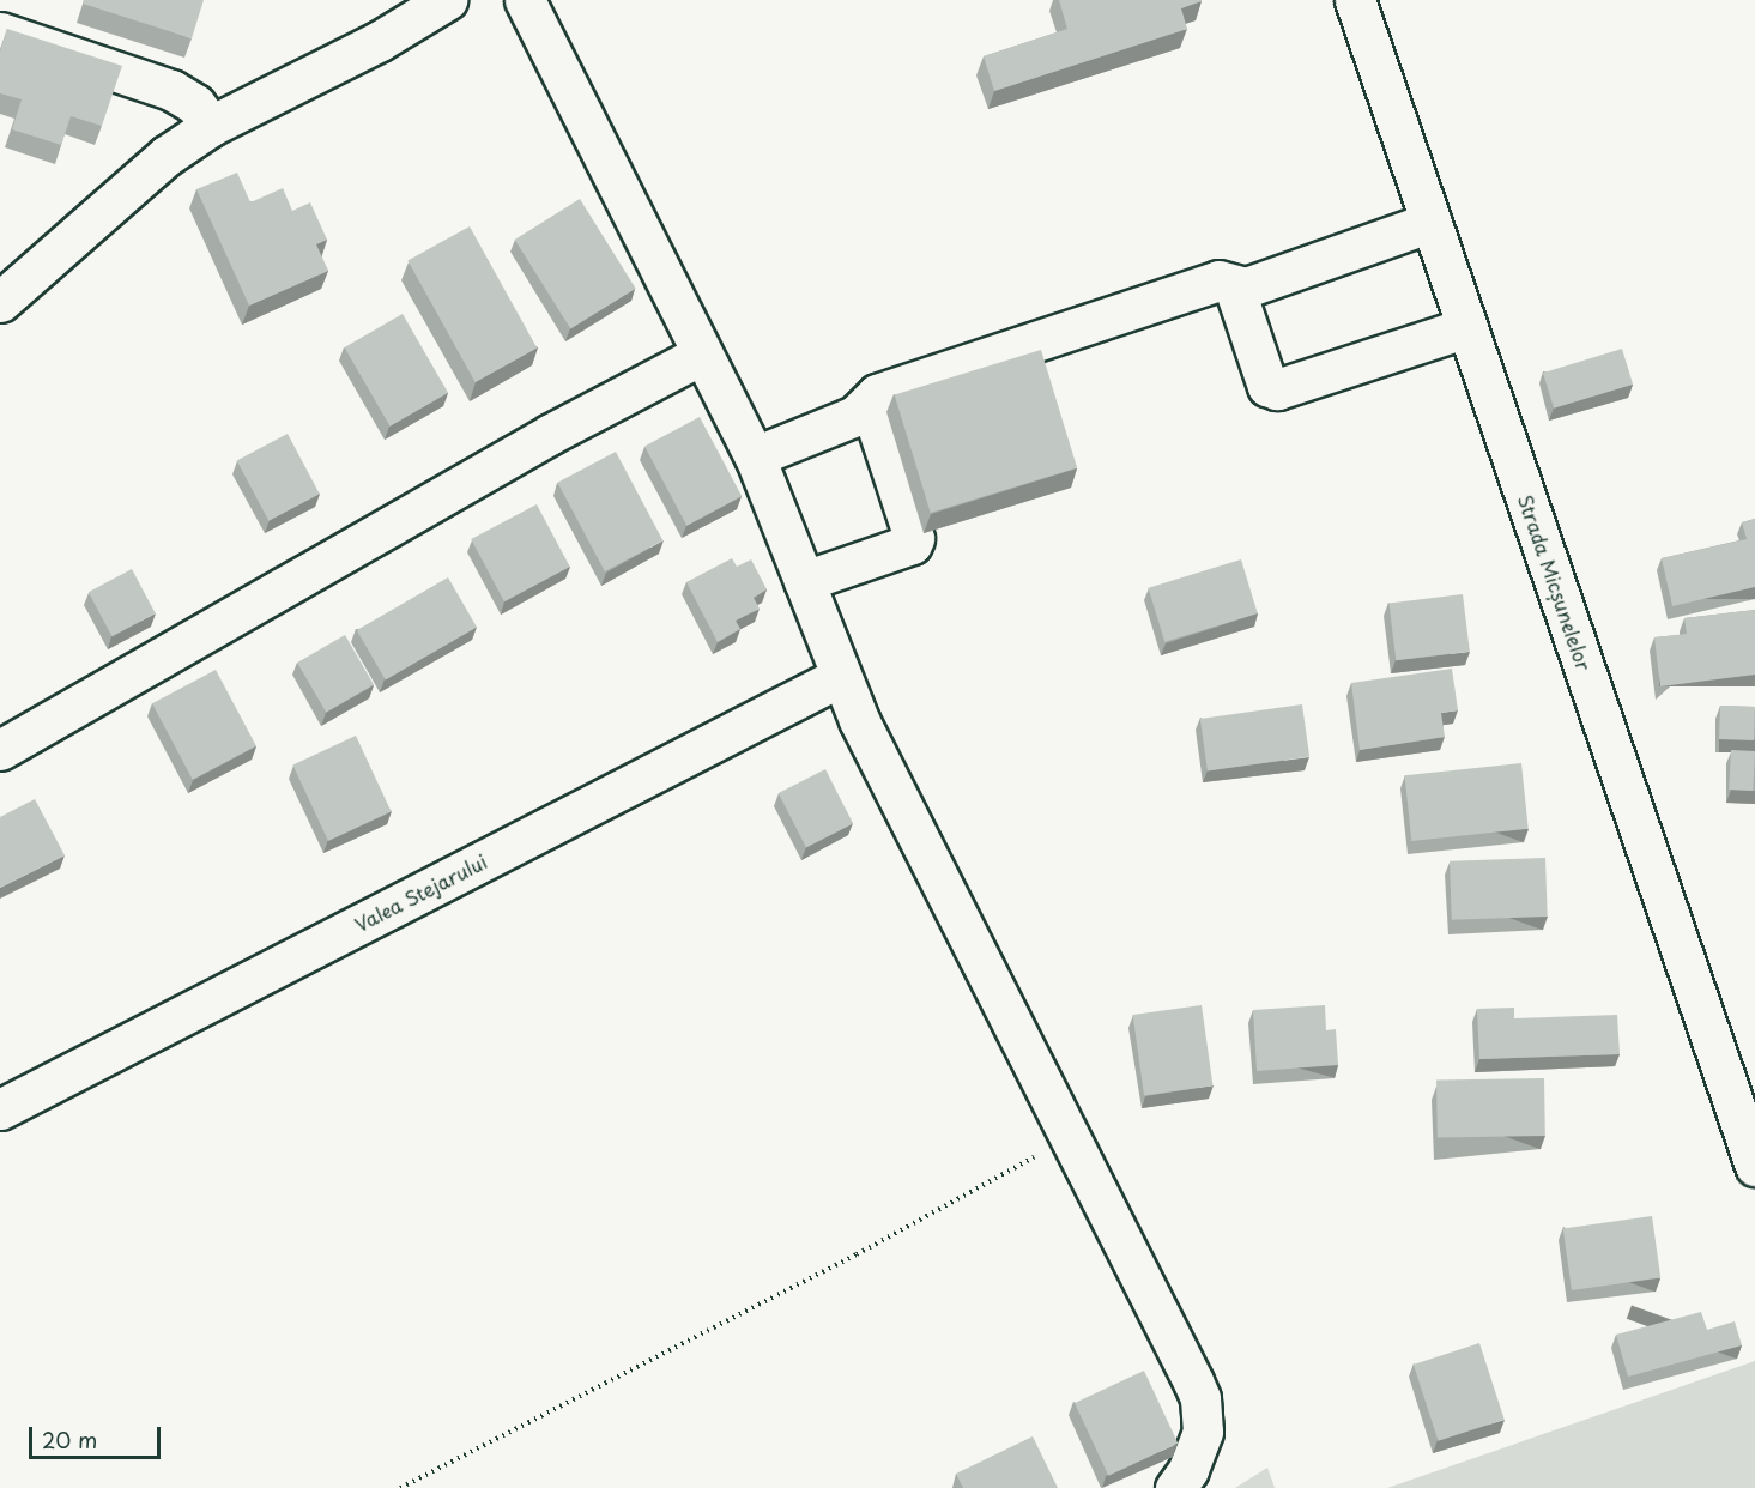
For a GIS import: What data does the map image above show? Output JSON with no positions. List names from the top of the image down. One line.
{"streets":{"street":["Strada Micșunelelor","Valea Stejarului"]},"scale_bar":"20 m"}
